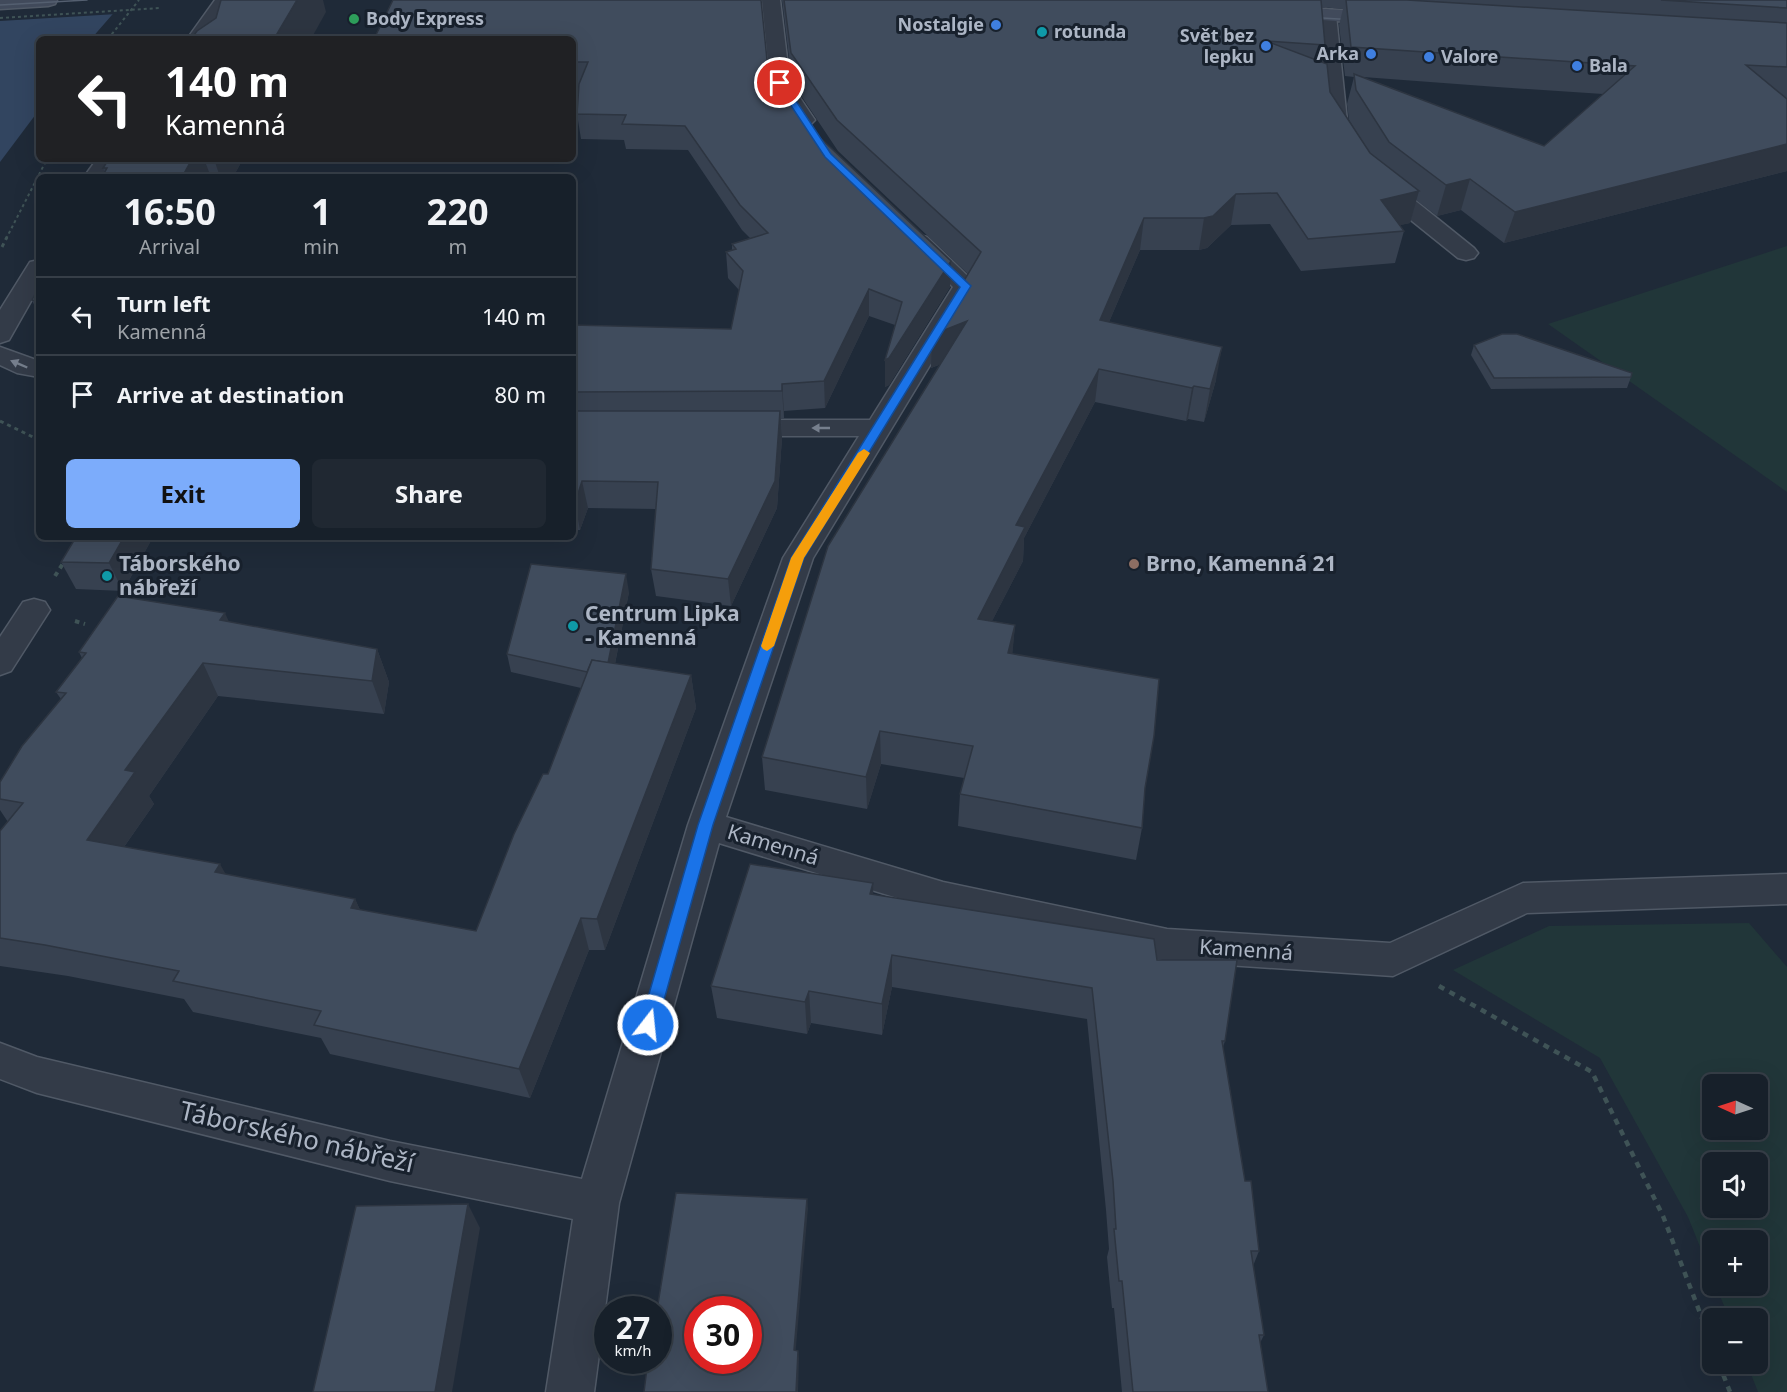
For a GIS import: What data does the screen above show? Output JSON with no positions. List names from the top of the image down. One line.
{"streets":{"street":["Kamenná","Táborského nábřeží"]},"crossings":[["Kamenná","Táborského nábřeží"]],"places":["Body Express","Nostalgie","rotunda","Svět bez lepku","Arka","Valore","Bala","Brno, Kamenná 21","Táborského nábřeží","Centrum Lipka - Kamenná"],"north":"left","page":{"turn":["140 m","Kamenná"],"eta":["16:50","Arrival","1","min","220","m"],"list":[{"name":"Turn left","note":"Kamenná","value":"140 m"},{"name":"Arrive at destination","value":"80 m"}],"buttons":["Exit","Share"],"map_buttons":["+","−"],"speed":"27 km/h","limit":"30"}}
